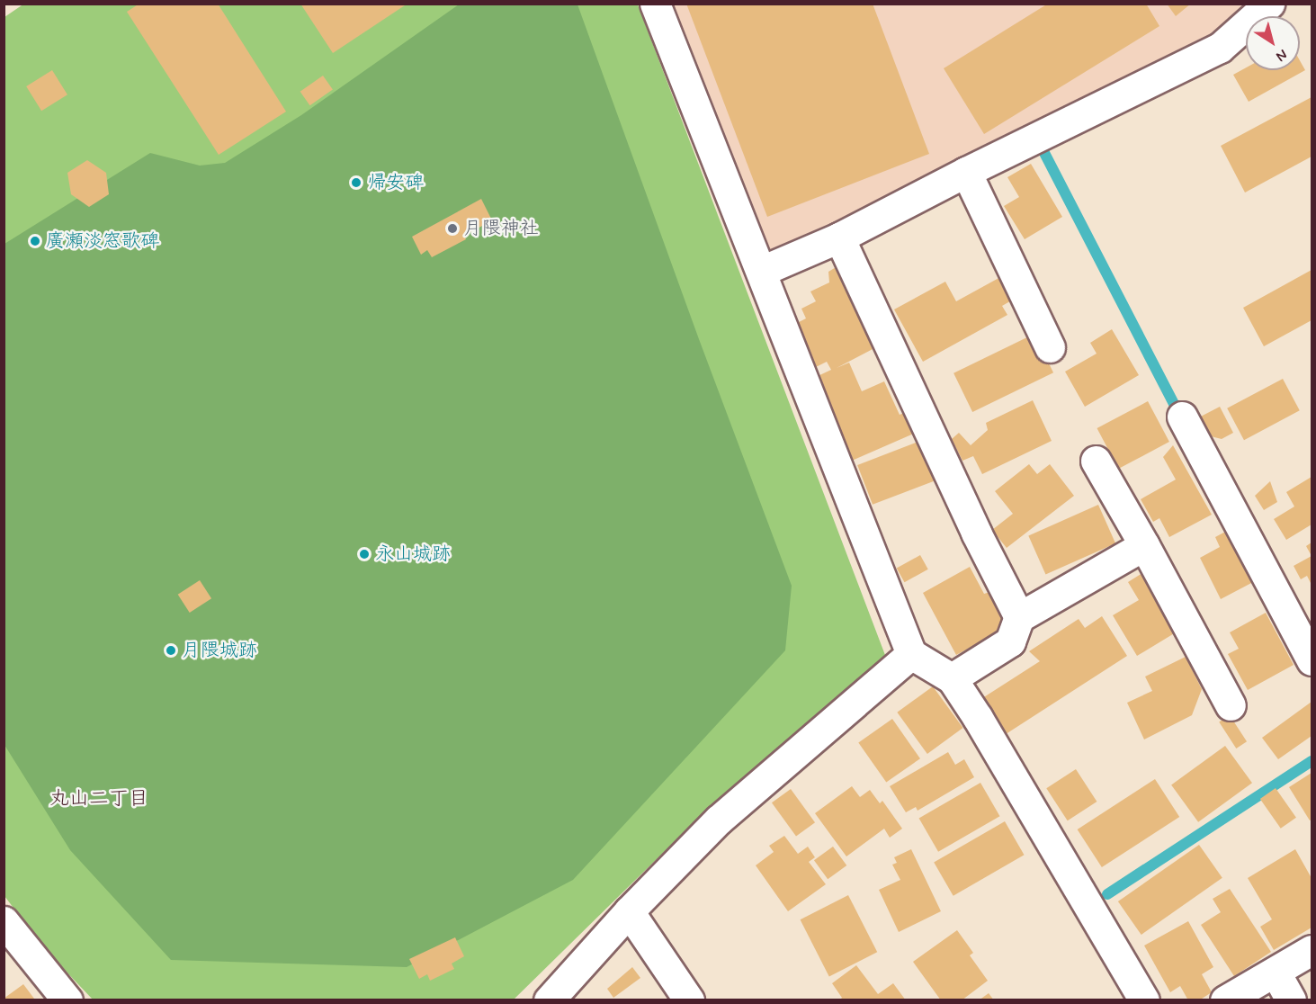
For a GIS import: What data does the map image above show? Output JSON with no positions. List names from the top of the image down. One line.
{"districts":["丸山二丁目"],"places":["帰安碑","月隈神社","廣瀬淡窓歌碑","永山城跡","月隈城跡"],"north":"bottom right"}
